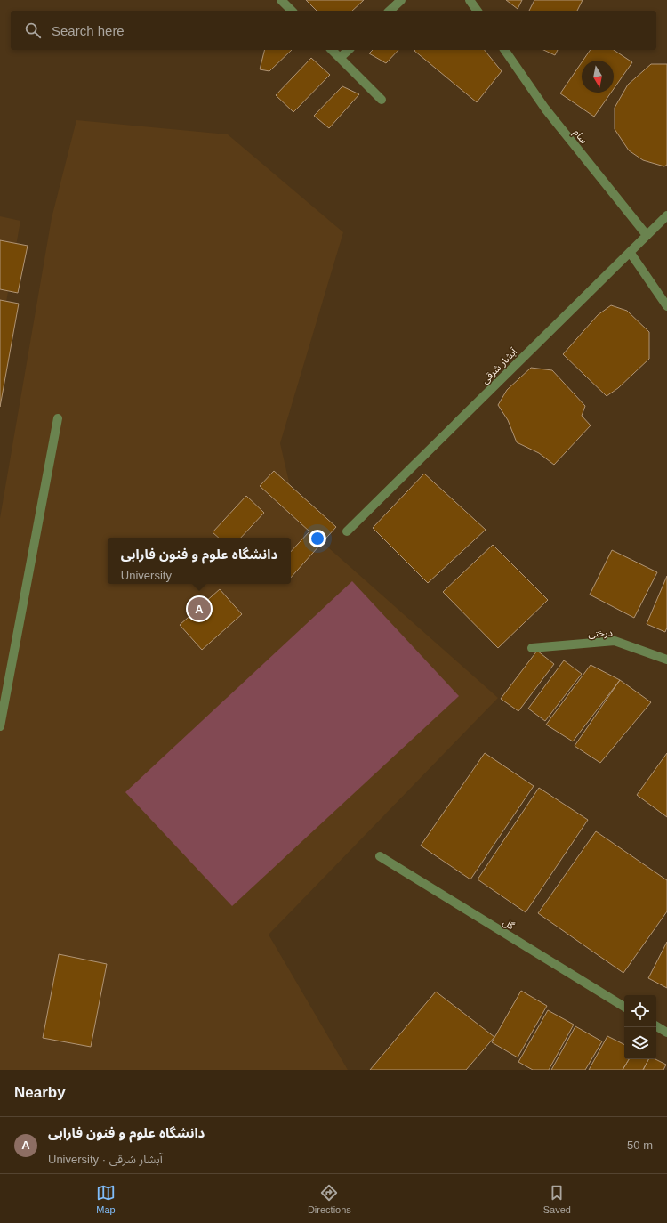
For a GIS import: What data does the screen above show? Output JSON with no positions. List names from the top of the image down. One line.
{"streets":{"street":["سام","آبشار شرقی","درختی","گل"]},"crossings":[["سام","آبشار شرقی"]],"north":"bottom","page":{"search":"Search here","popup":["دانشگاه علوم و فنون فارابی","University"],"pins":"A","heading":"Nearby","list":[{"mark":"A","name":"دانشگاه علوم و فنون فارابی","note":"University · آبشار شرقی","value":"50 m"}],"nav":["Map","Directions","Saved"]}}
